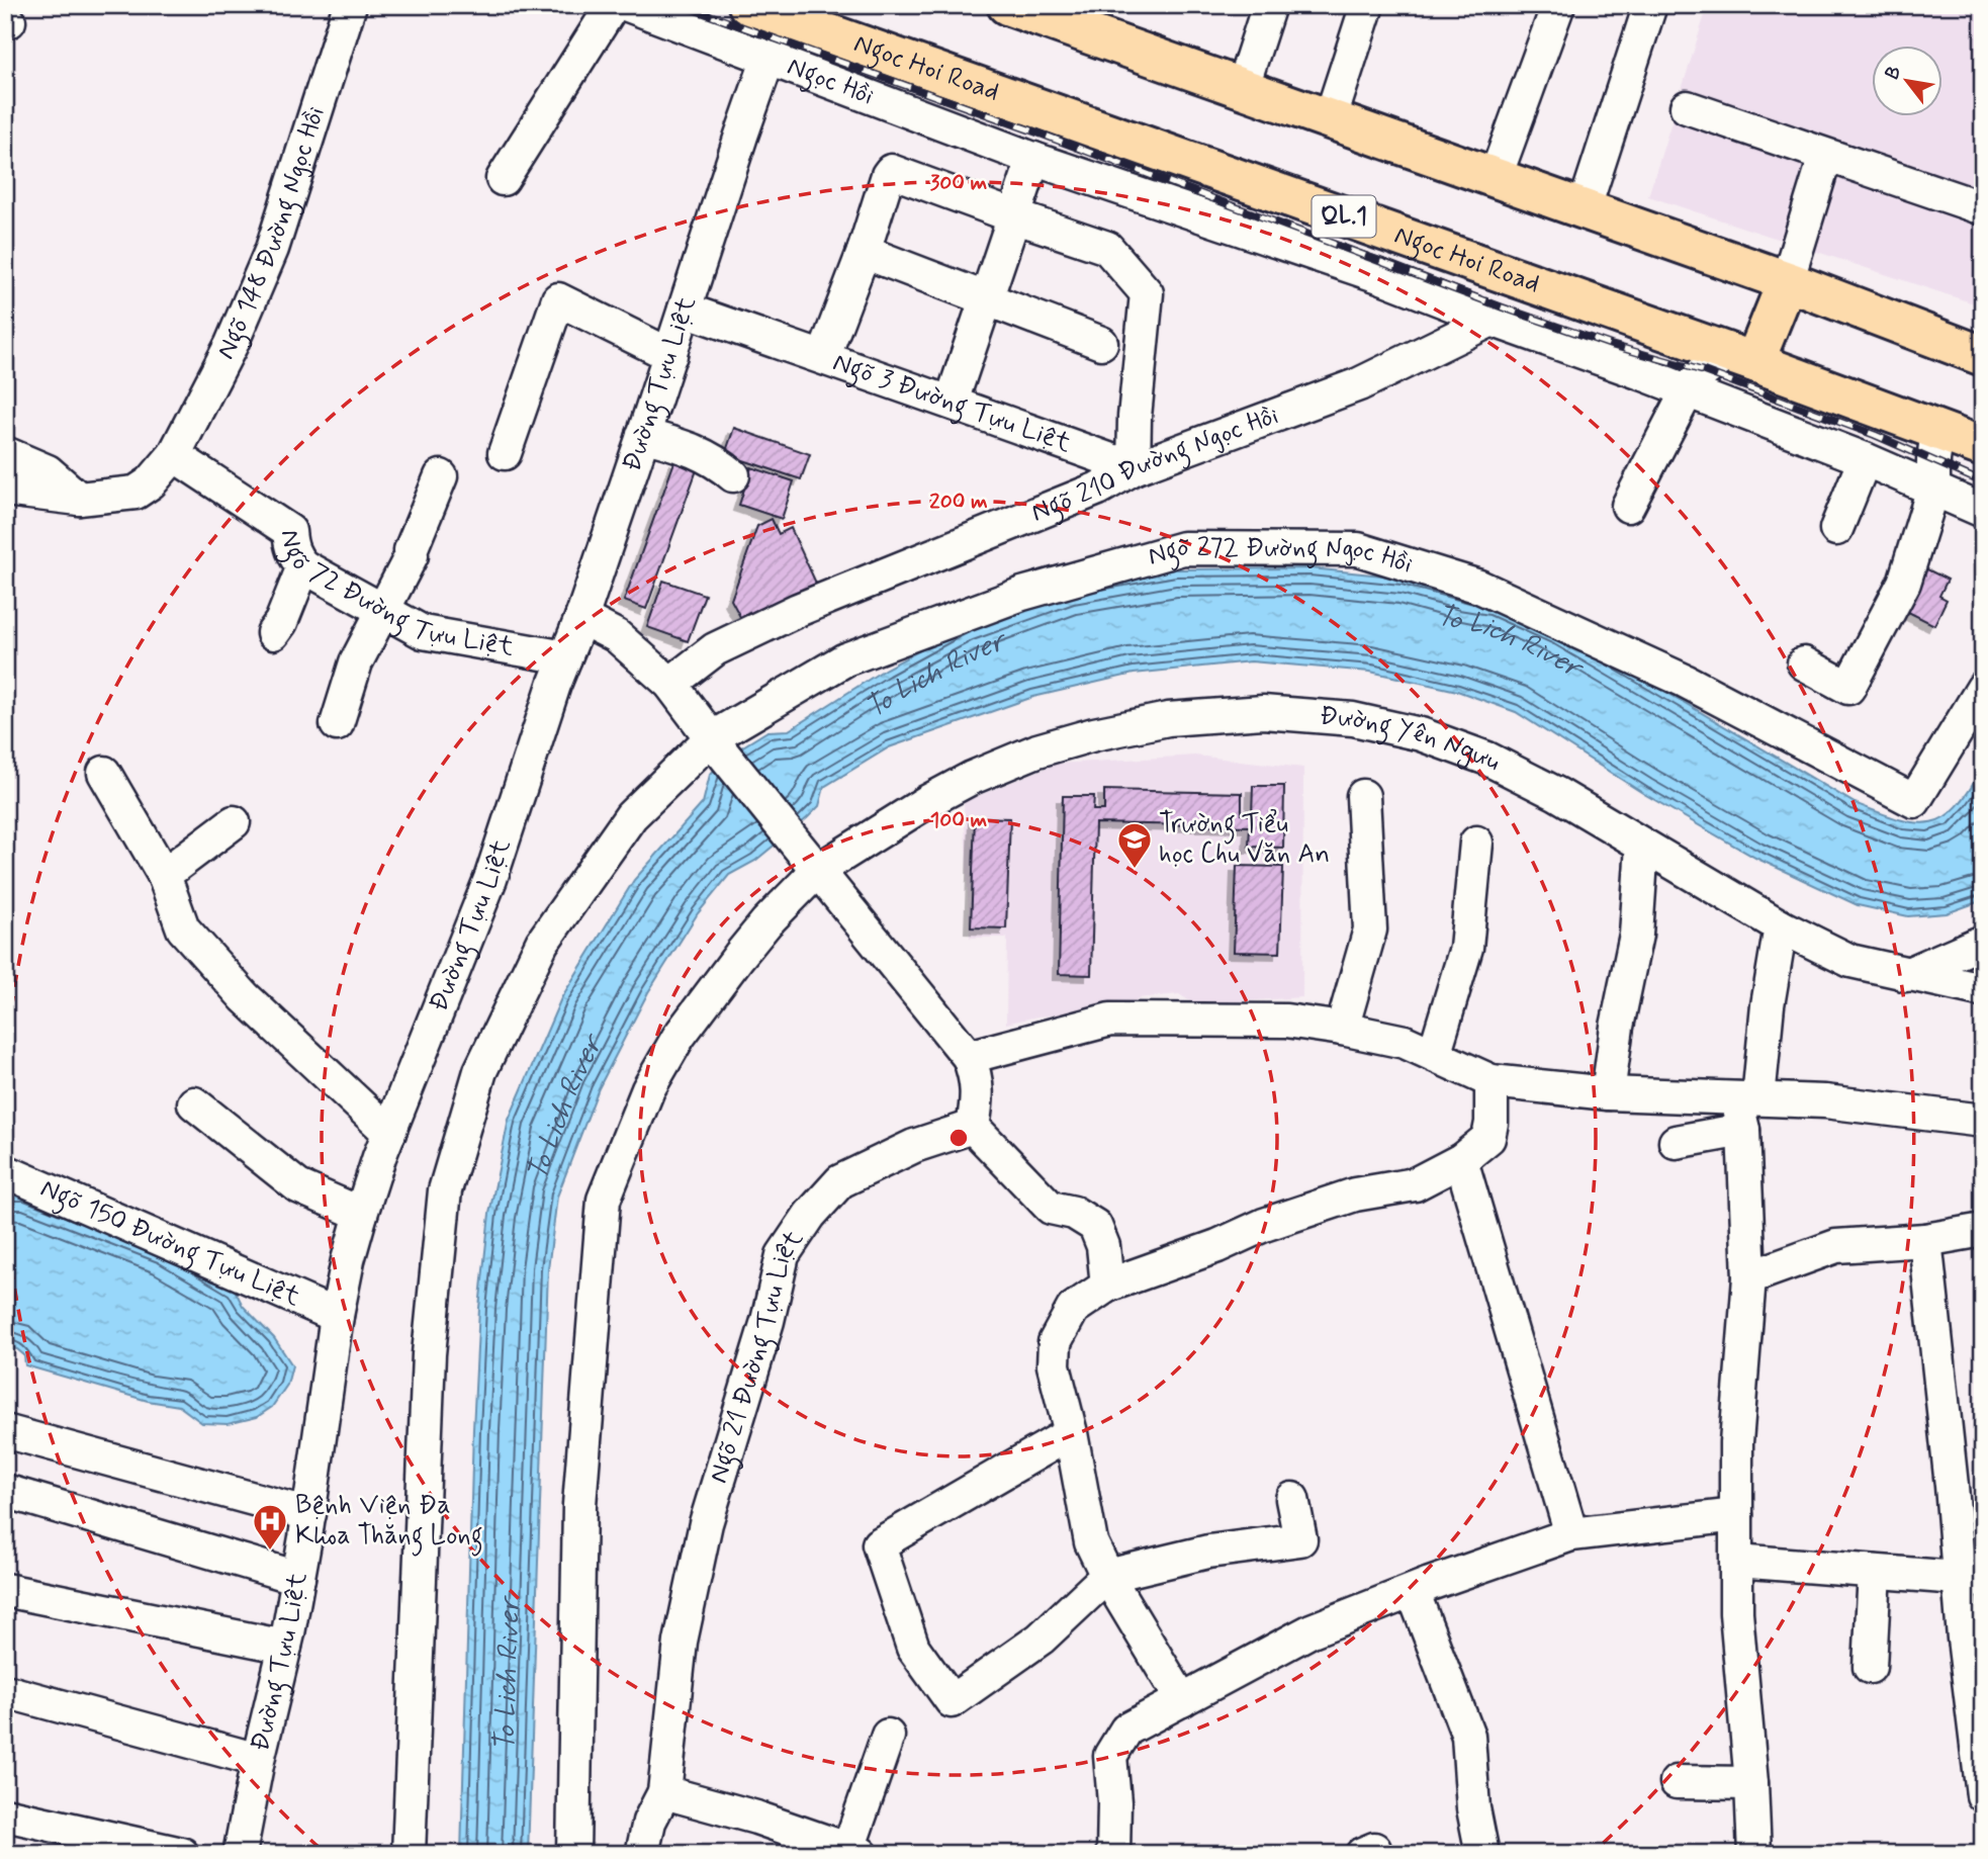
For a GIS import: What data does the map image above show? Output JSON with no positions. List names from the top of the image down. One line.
{"streets":{"highway":["Ngoc Hoi Road","QL.1"],"street":["Ngọc Hồi","Ngõ 148 Đường Ngọc Hồi","Đường Tựu Liệt","Ngõ 3 Đường Tựu Liệt","Ngõ 210 Đường Ngọc Hồi","Ngõ 272 Đường Ngọc Hồi","Ngõ 72 Đường Tựu Liệt","Đường Yên Ngưu","Ngõ 150 Đường Tựu Liệt","Ngõ 21 Đường Tựu Liệt"]},"crossings":[["Ngoc Hoi Road","Đường Tựu Liệt"],["Ngọc Hồi","Đường Tựu Liệt"],["Ngọc Hồi","Ngõ 210 Đường Ngọc Hồi"],["Ngõ 148 Đường Ngọc Hồi","Ngõ 72 Đường Tựu Liệt"],["Đường Tựu Liệt","Ngõ 3 Đường Tựu Liệt"],["Đường Tựu Liệt","Ngõ 72 Đường Tựu Liệt"],["Đường Tựu Liệt","Ngõ 150 Đường Tựu Liệt"],["Ngõ 3 Đường Tựu Liệt","Ngõ 210 Đường Ngọc Hồi"]],"water":["To Lich River"],"places":{"school or university":["Trường Tiểu học Chu Văn An"],"hospital":["Bệnh Viện Đa Khoa Thăng Long"]},"north":"top left","rings":["300 m","200 m","100 m"]}
